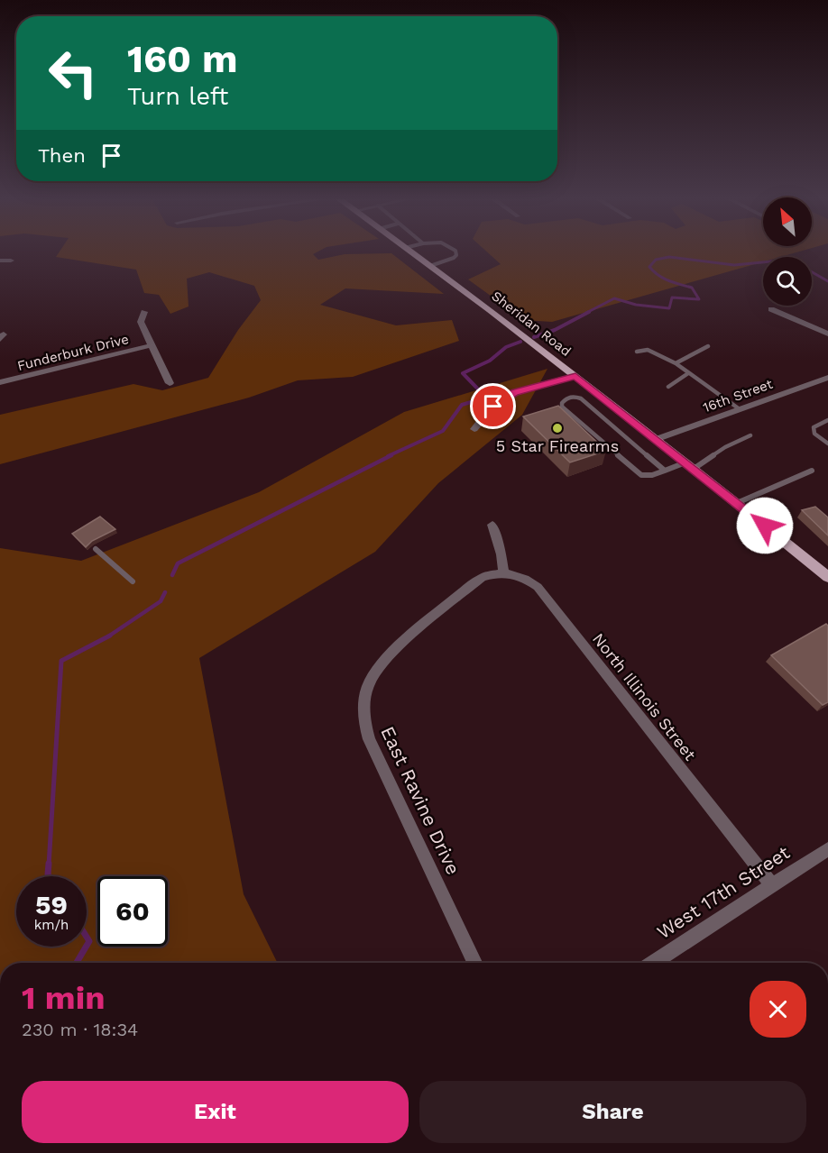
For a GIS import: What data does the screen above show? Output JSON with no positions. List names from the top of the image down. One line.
{"streets":{"main road":["Sheridan Road"],"street":["Funderburk Drive","16th Street","North Illinois Street","East Ravine Drive","West 17th Street"]},"crossings":[["Sheridan Road","16th Street"],["North Illinois Street","East Ravine Drive"],["North Illinois Street","West 17th Street"]],"places":["5 Star Firearms"],"north":"top left","page":{"turn":["160 m","Turn left"],"then":"Then","speed":"59 km/h","limit":"60","heading":["1 min","230 m · 18:34"],"buttons":["Exit","Share"]}}
